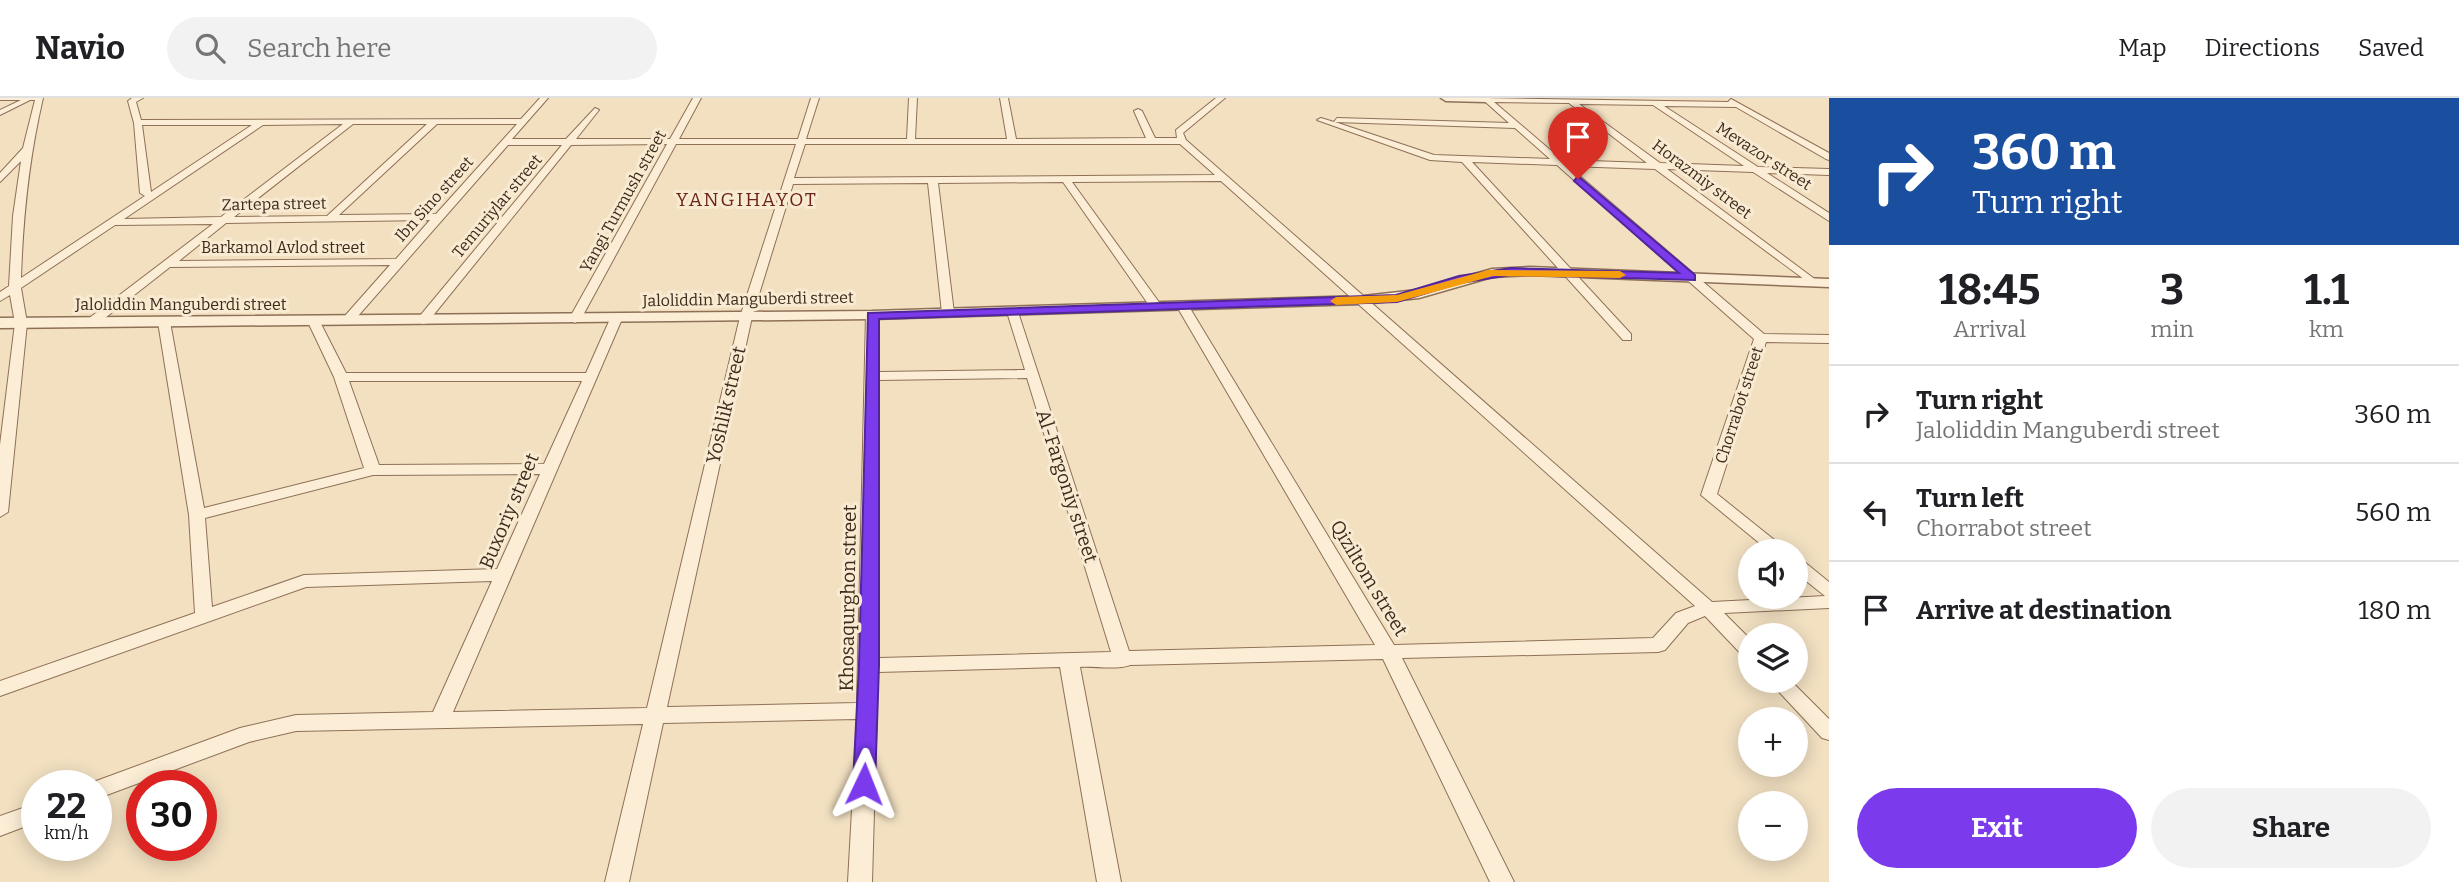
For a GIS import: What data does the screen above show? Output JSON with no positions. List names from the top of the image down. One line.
{"streets":{"street":["Mevazor street","Horazmiy street","Ibn Sino street","Yangi Turmush street","Zartepa street","Temuriylar street","Barkamol Avlod street","Jaloliddin Manguberdi street","Yoshlik street","Chorrabot street","Al-Fargoniy street","Buxoriy street","Qiziltom street","Khosaqurghon street"]},"crossings":[["Horazmiy street","Jaloliddin Manguberdi street"],["Ibn Sino street","Zartepa street"],["Ibn Sino street","Barkamol Avlod street"],["Ibn Sino street","Jaloliddin Manguberdi street"],["Yangi Turmush street","Jaloliddin Manguberdi street"],["Zartepa street","Barkamol Avlod street"],["Temuriylar street","Jaloliddin Manguberdi street"],["Barkamol Avlod street","Jaloliddin Manguberdi street"],["Jaloliddin Manguberdi street","Yoshlik street"],["Jaloliddin Manguberdi street","Chorrabot street"],["Jaloliddin Manguberdi street","Al-Fargoniy street"],["Jaloliddin Manguberdi street","Buxoriy street"],["Jaloliddin Manguberdi street","Qiziltom street"],["Jaloliddin Manguberdi street","Khosaqurghon street"]],"districts":["YANGIHAYOT"],"page":{"header":"Navio","search":"Search here","nav":["Map","Directions","Saved"],"turn":["360 m","Turn right"],"eta":["18:45","Arrival","3","min","1.1","km"],"list":[{"name":"Turn right","note":"Jaloliddin Manguberdi street","value":"360 m"},{"name":"Turn left","note":"Chorrabot street","value":"560 m"},{"name":"Arrive at destination","value":"180 m"}],"map_buttons":["+","−"],"speed":"22 km/h","limit":"30","buttons":["Exit","Share"]}}
